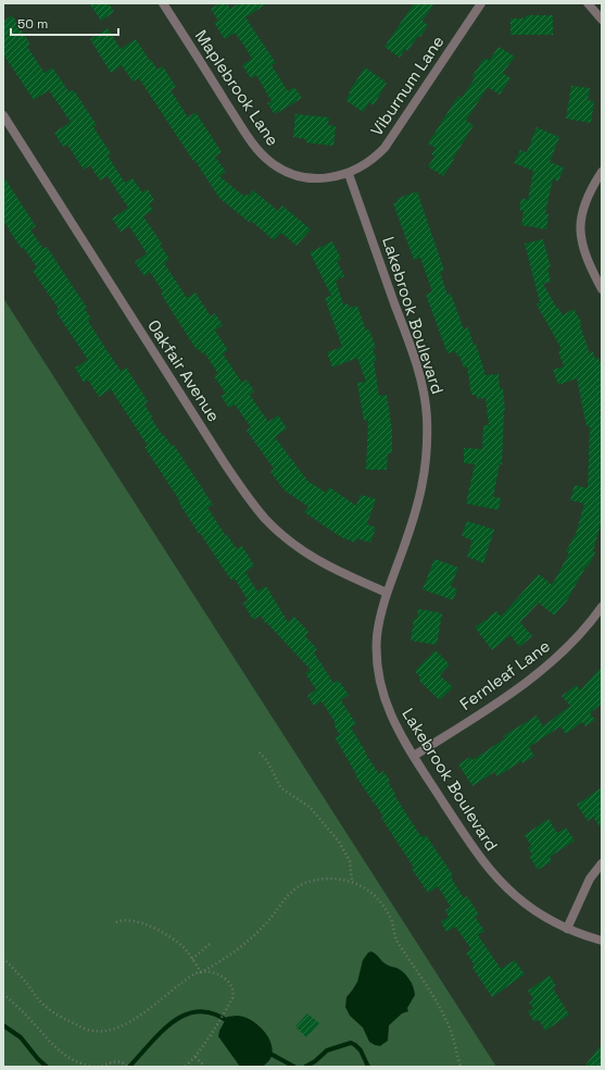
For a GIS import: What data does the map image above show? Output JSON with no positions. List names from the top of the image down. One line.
{"streets":{"street":["Viburnum Lane","Maplebrook Lane","Lakebrook Boulevard","Oakfair Avenue","Fernleaf Lane"]},"crossings":[["Viburnum Lane","Maplebrook Lane"],["Viburnum Lane","Lakebrook Boulevard"],["Maplebrook Lane","Lakebrook Boulevard"],["Lakebrook Boulevard","Oakfair Avenue"],["Lakebrook Boulevard","Fernleaf Lane"]],"scale_bar":"50 m"}
